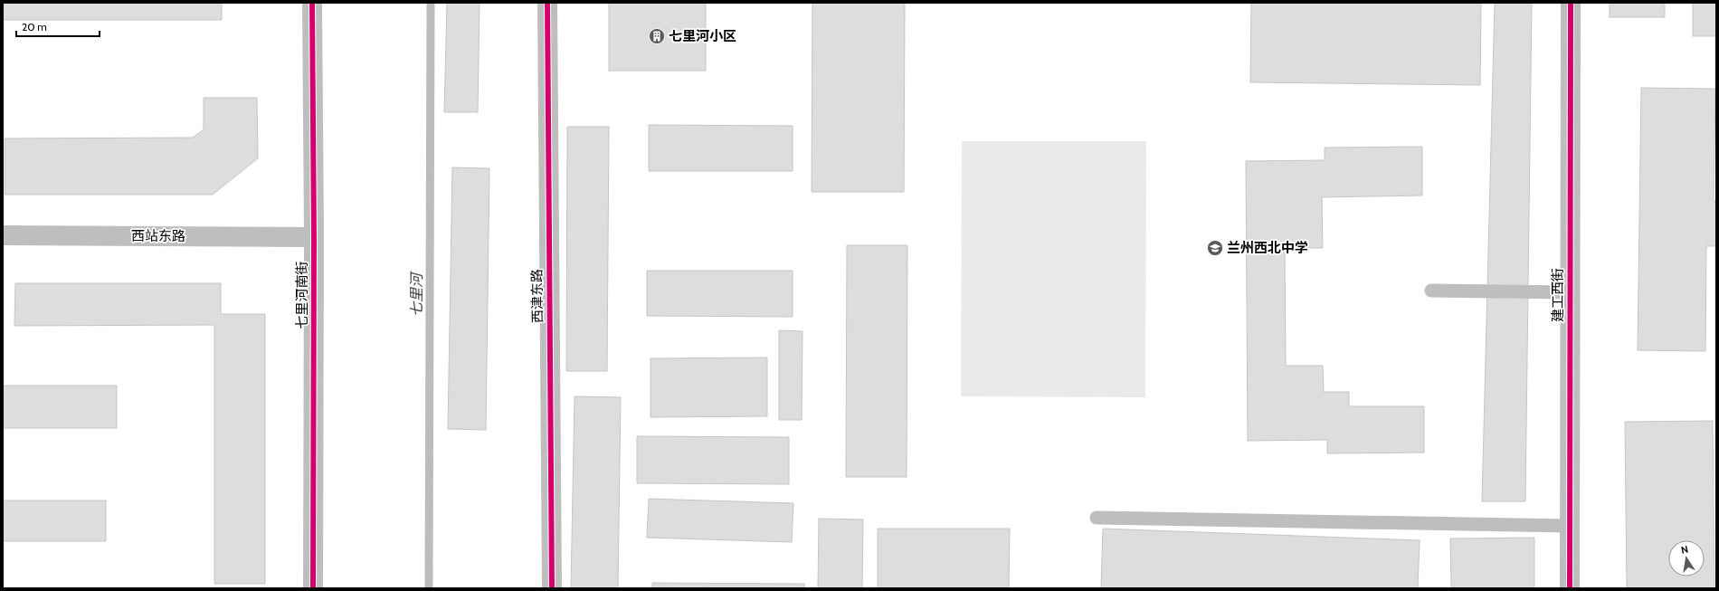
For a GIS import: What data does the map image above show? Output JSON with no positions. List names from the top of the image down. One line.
{"streets":{"street":["西站东路","七里河南街","建工西街","西津东路"]},"crossings":[["西站东路","七里河南街"]],"water":["七里河"],"places":{"building":["七里河小区"],"school or university":["兰州西北中学"]},"scale_bar":"20 m","north":"top"}
